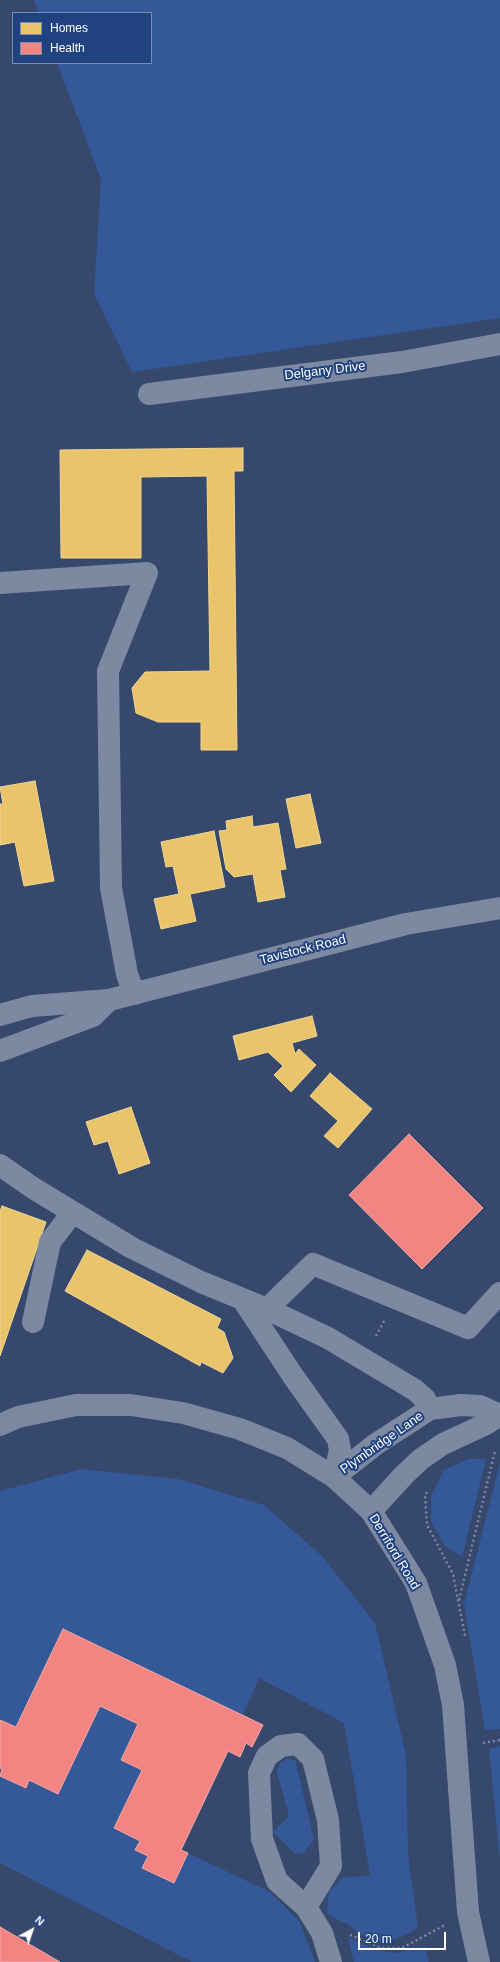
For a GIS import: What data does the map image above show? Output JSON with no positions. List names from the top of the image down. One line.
{"streets":{"highway":["Tavistock Road"],"main road":["Derriford Road"],"street":["Delgany Drive","Plymbridge Lane"]},"crossings":[["Plymbridge Lane","Derriford Road"]],"legend":["Homes","Health"],"scale_bar":"20 m","north":"top right"}
